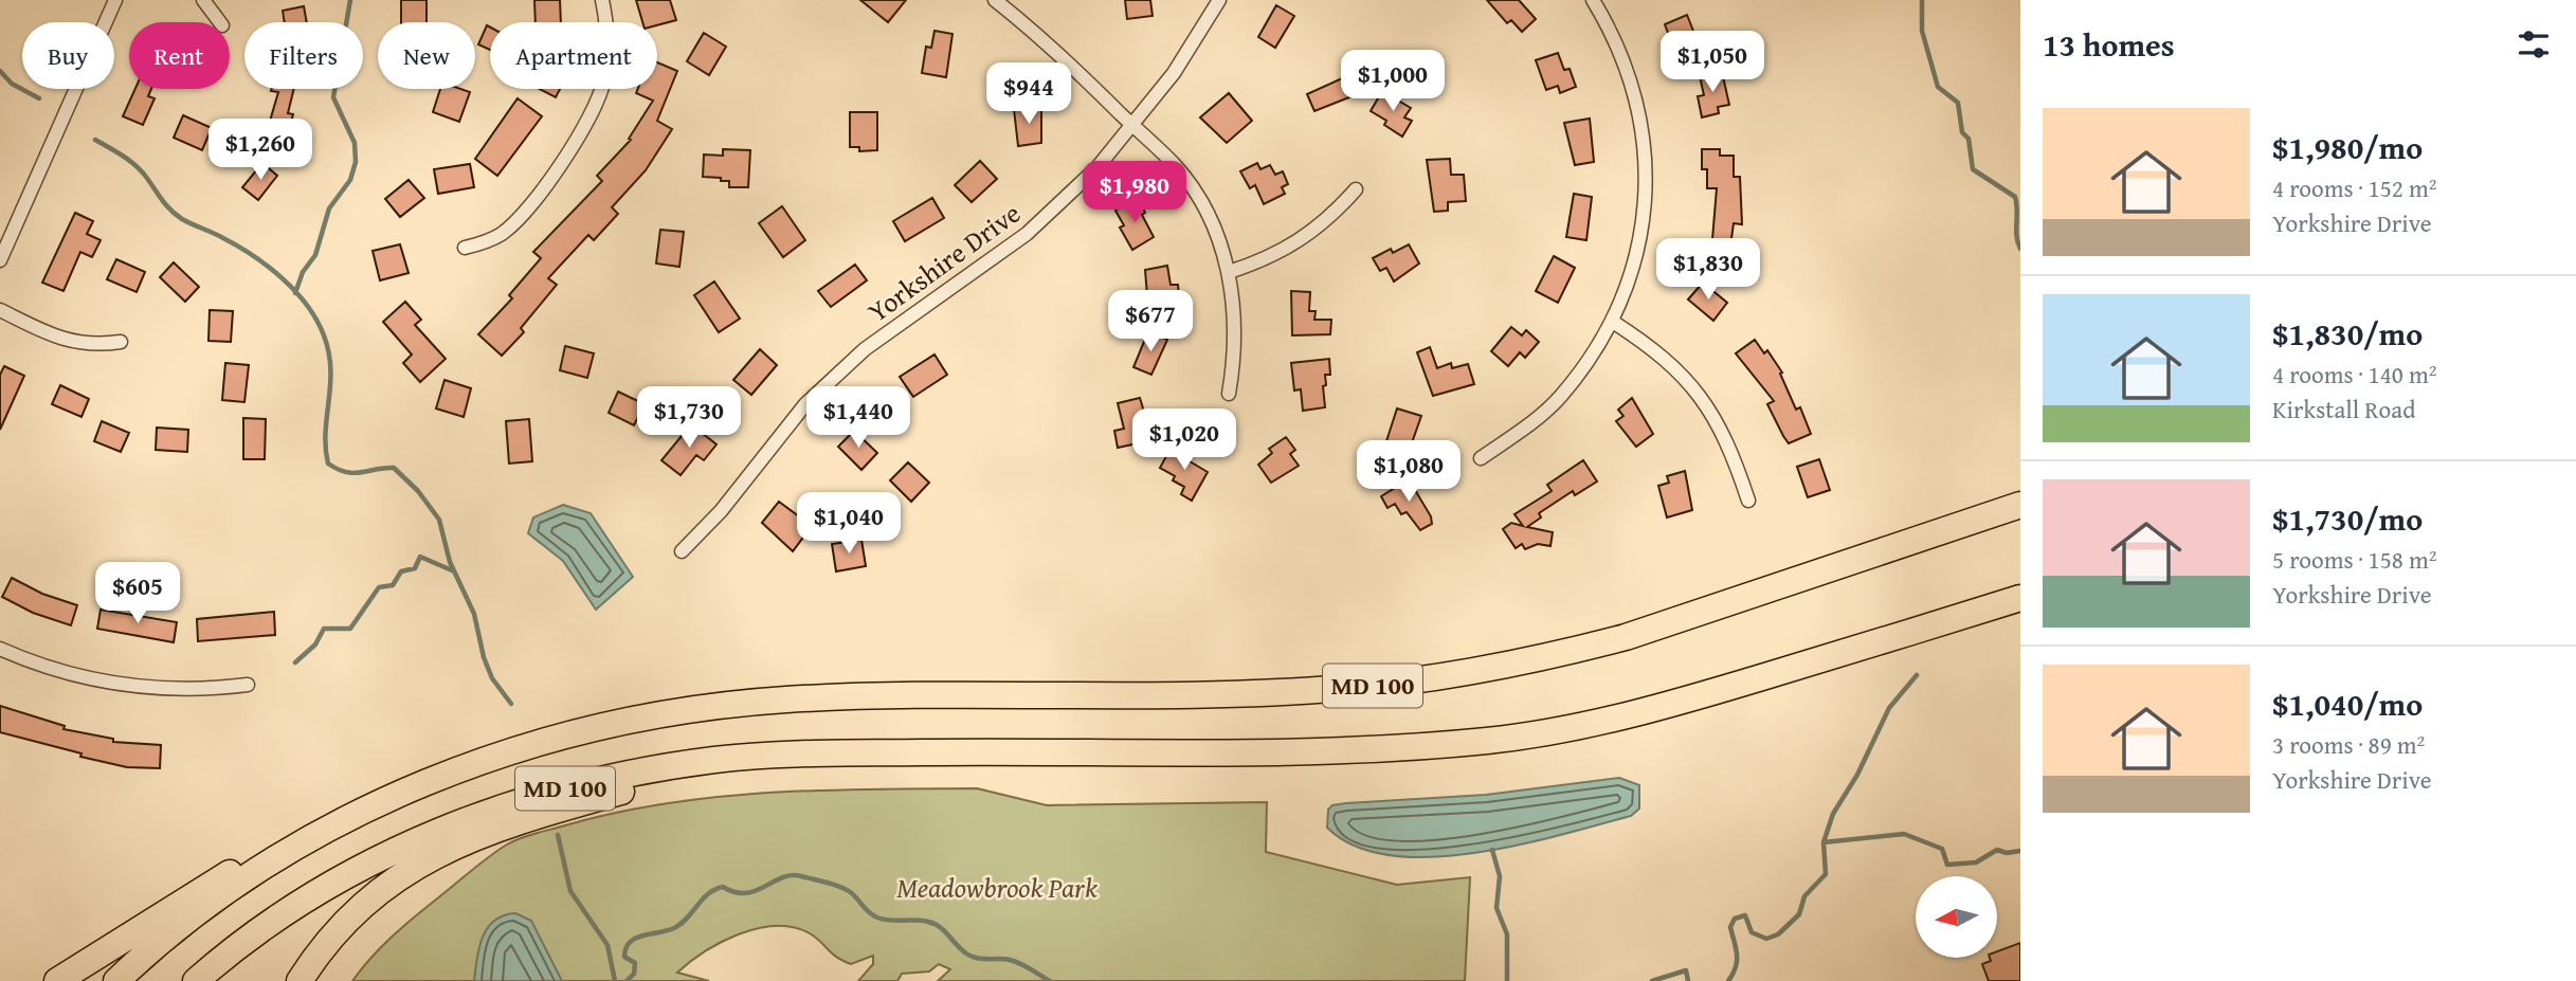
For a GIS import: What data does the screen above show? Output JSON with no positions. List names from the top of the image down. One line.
{"streets":{"highway":["MD 100"],"street":["Yorkshire Drive"]},"parks":["Meadowbrook Park"],"north":"left","page":{"heading":"13 homes","chip":["Buy","Rent","Filters","New","Apartment"],"price":["$1,050","$1,000","$944","$1,260","$1,980","$1,830","$677","$1,730","$1,440","$1,020","$1,080","$1,040","$605"],"list":[{"name":"$1,980/mo","note":"4 rooms · 152 m² · Yorkshire Drive"},{"name":"$1,830/mo","note":"4 rooms · 140 m² · Kirkstall Road"},{"name":"$1,730/mo","note":"5 rooms · 158 m² · Yorkshire Drive"},{"name":"$1,040/mo","note":"3 rooms · 89 m² · Yorkshire Drive"}]}}
